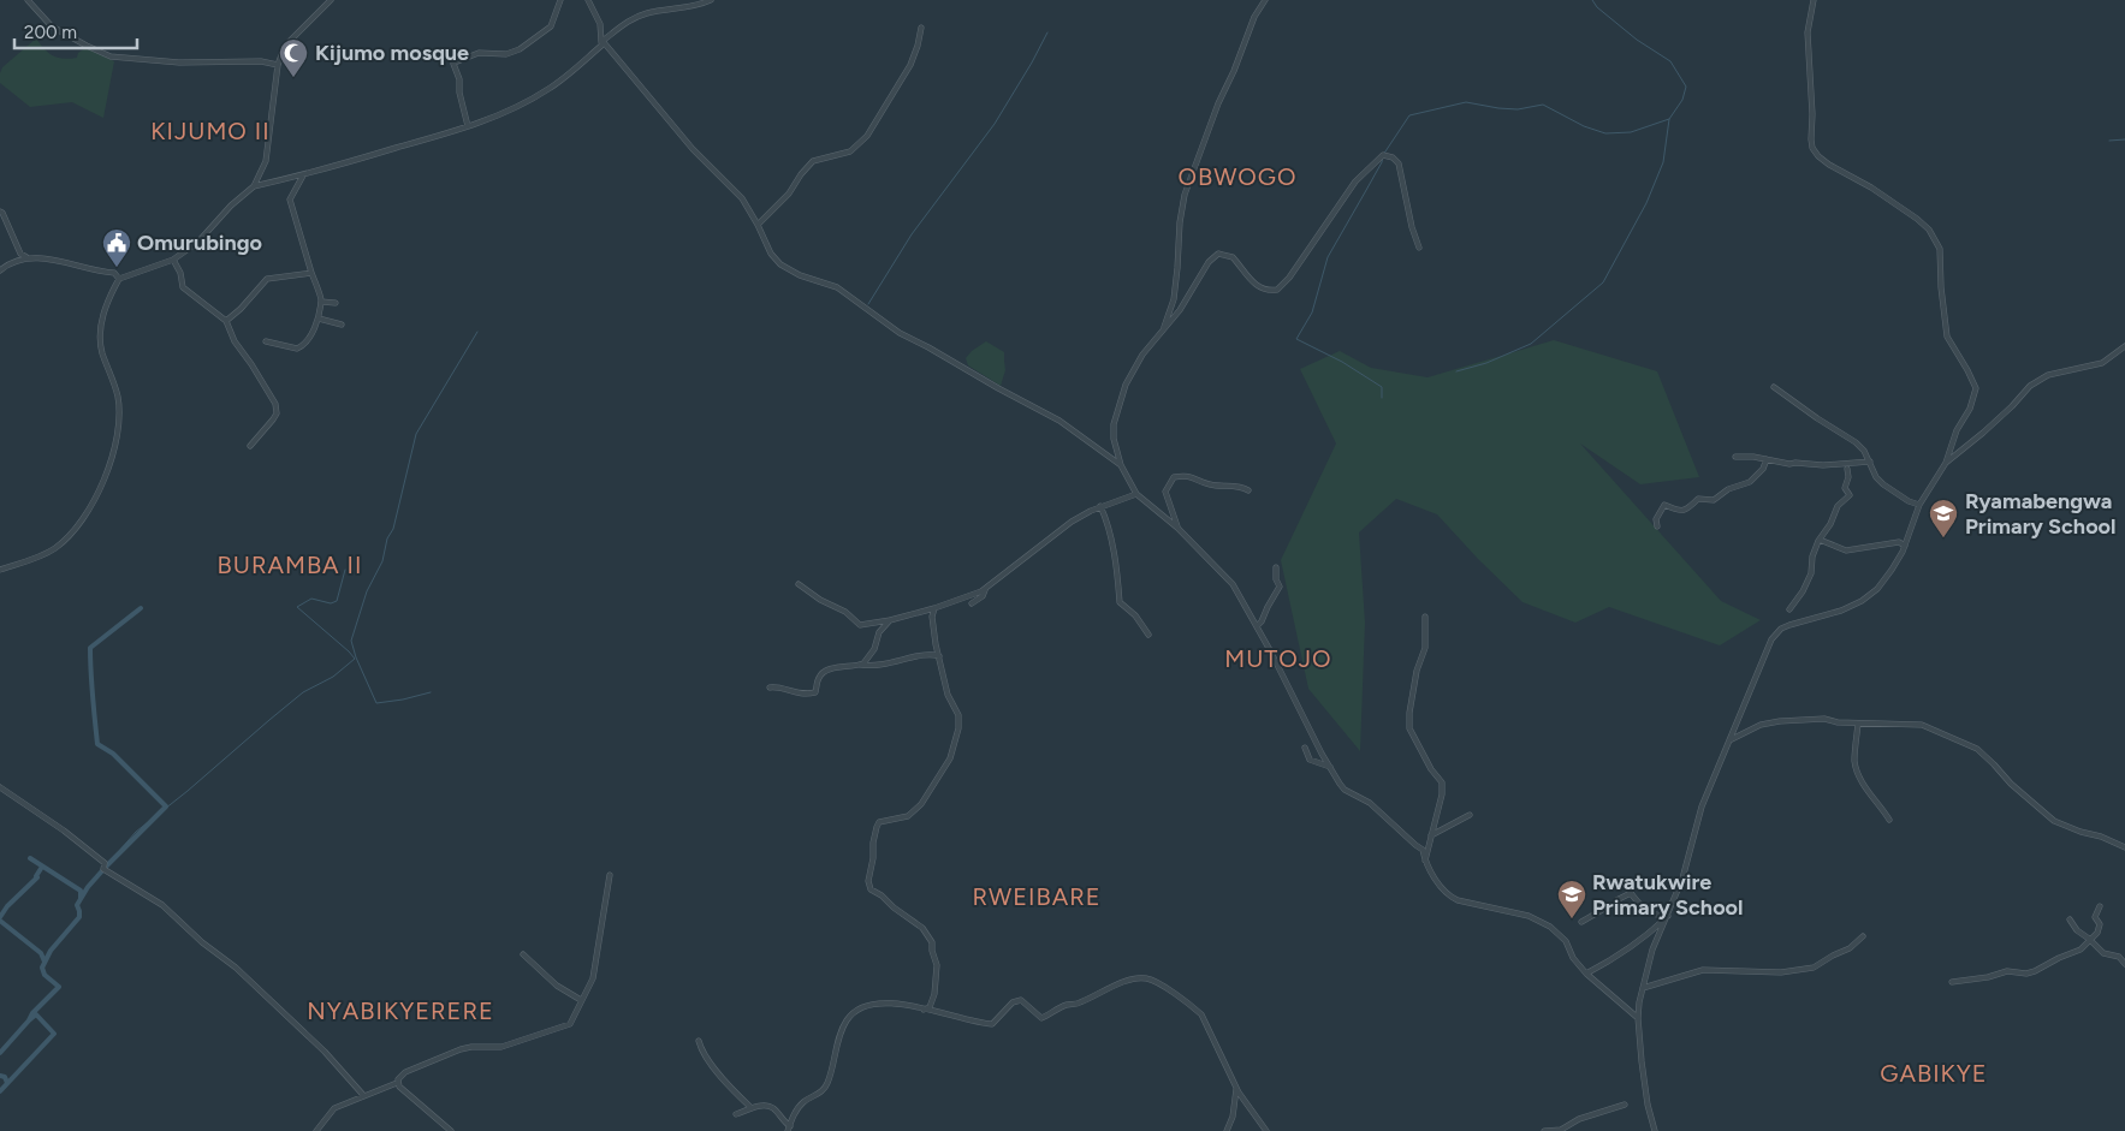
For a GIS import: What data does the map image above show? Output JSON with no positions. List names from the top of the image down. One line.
{"districts":["KIJUMO II","OBWOGO","BURAMBA II","MUTOJO","RWEIBARE","NYABIKYERERE","GABIKYE"],"places":{"mosque":["Kijumo mosque"],"public building":["Omurubingo"],"school or university":["Ryamabengwa Primary School","Rwatukwire Primary School"]},"scale_bar":"200 m"}
